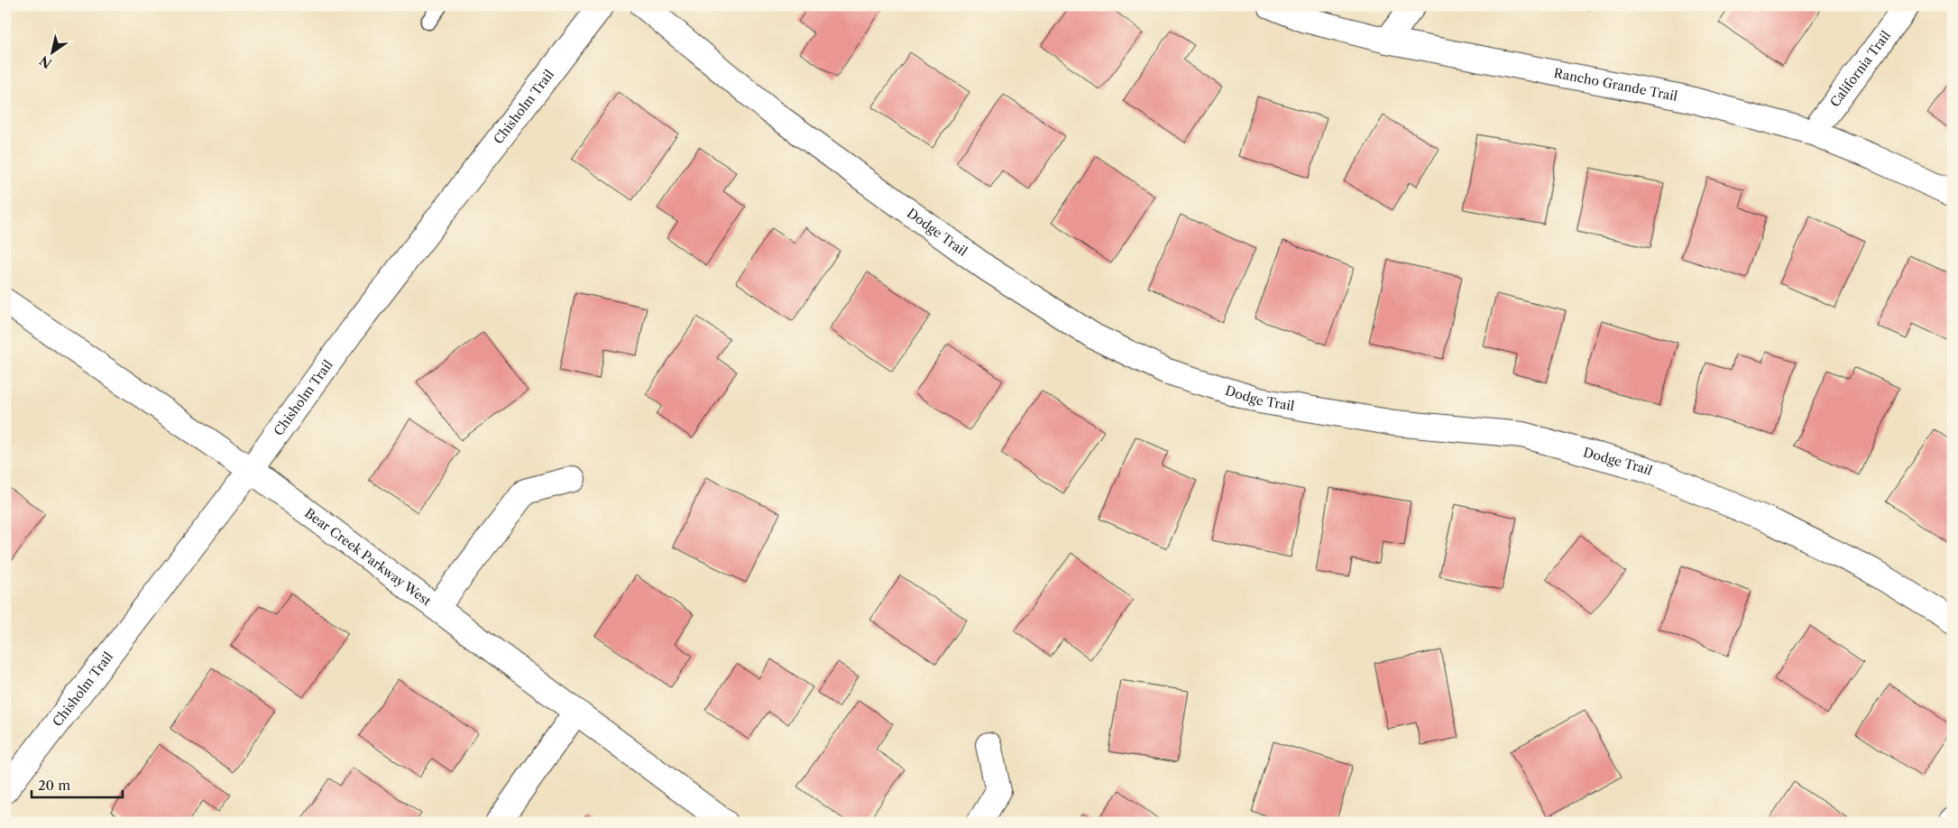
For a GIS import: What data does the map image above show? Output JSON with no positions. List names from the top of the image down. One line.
{"streets":{"street":["California Trail","Rancho Grande Trail","Chisholm Trail","Dodge Trail","Bear Creek Parkway West"]},"crossings":[["California Trail","Rancho Grande Trail"],["Chisholm Trail","Bear Creek Parkway West"]],"scale_bar":"20 m","north":"bottom left"}
